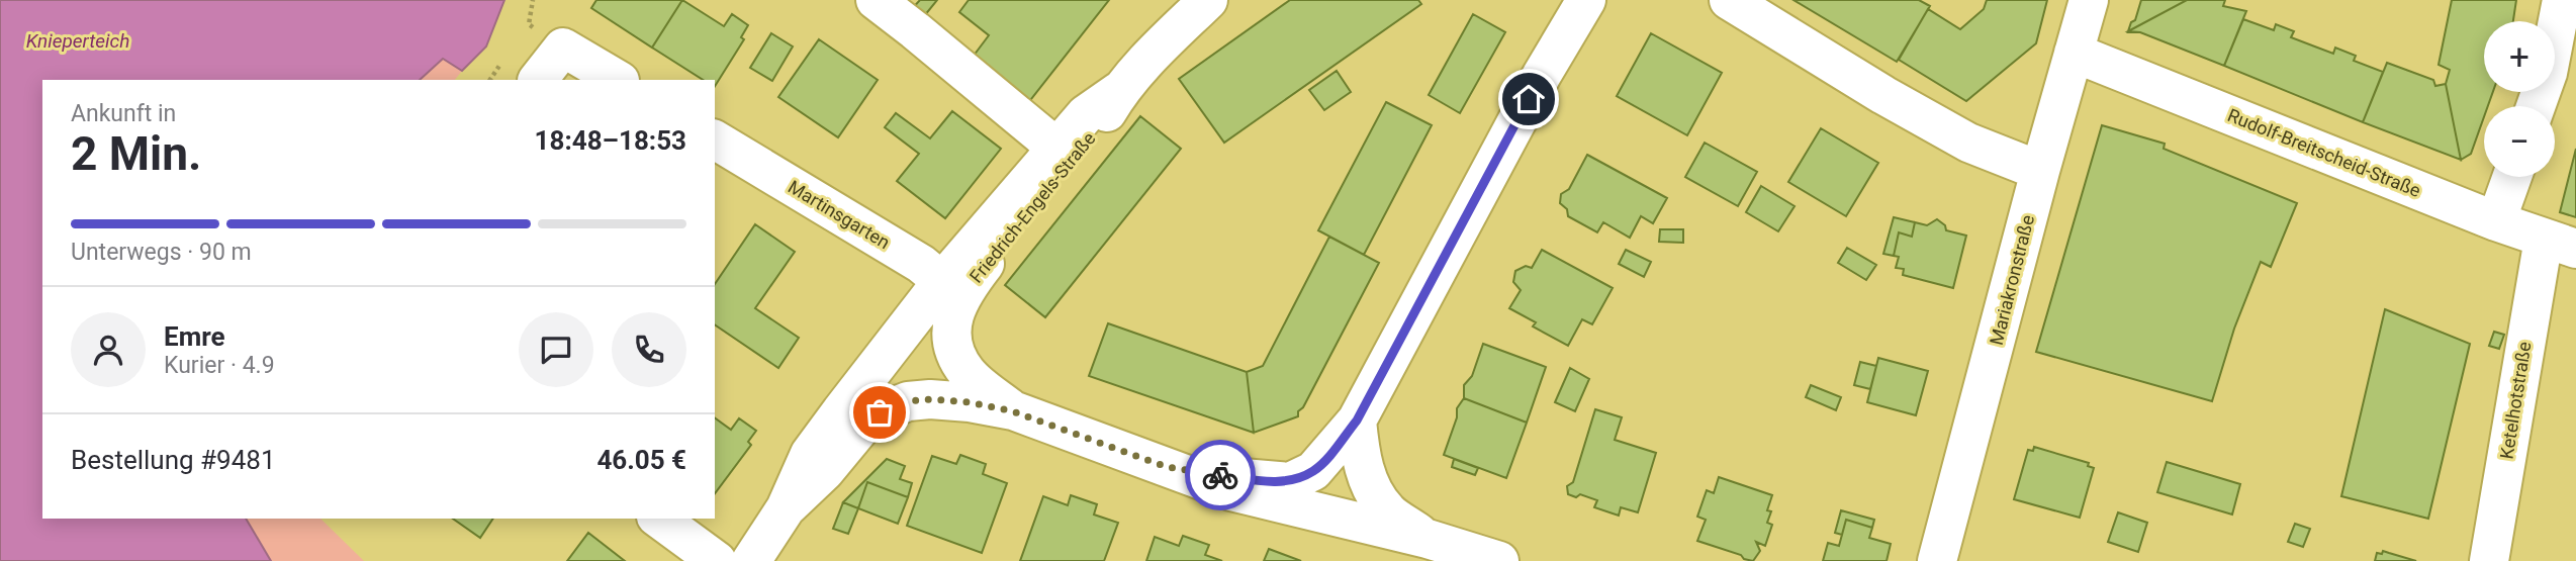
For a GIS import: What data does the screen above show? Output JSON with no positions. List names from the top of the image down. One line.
{"streets":{"main road":["Rudolf-Breitscheid-Straße","Friedrich-Engels-Straße","Martinsgarten","Mariakronstraße","Ketelhotstraße"]},"crossings":[["Rudolf-Breitscheid-Straße","Mariakronstraße"],["Rudolf-Breitscheid-Straße","Ketelhotstraße"],["Friedrich-Engels-Straße","Martinsgarten"]],"water":["Knieperteich"],"page":{"map_buttons":["+","−"],"heading":["2 Min.","Ankunft in","18:48–18:53"],"panel":["Emre","Kurier · 4.9","Bestellung #9481","46.05 €"],"bar":"Unterwegs · 90 m"}}
